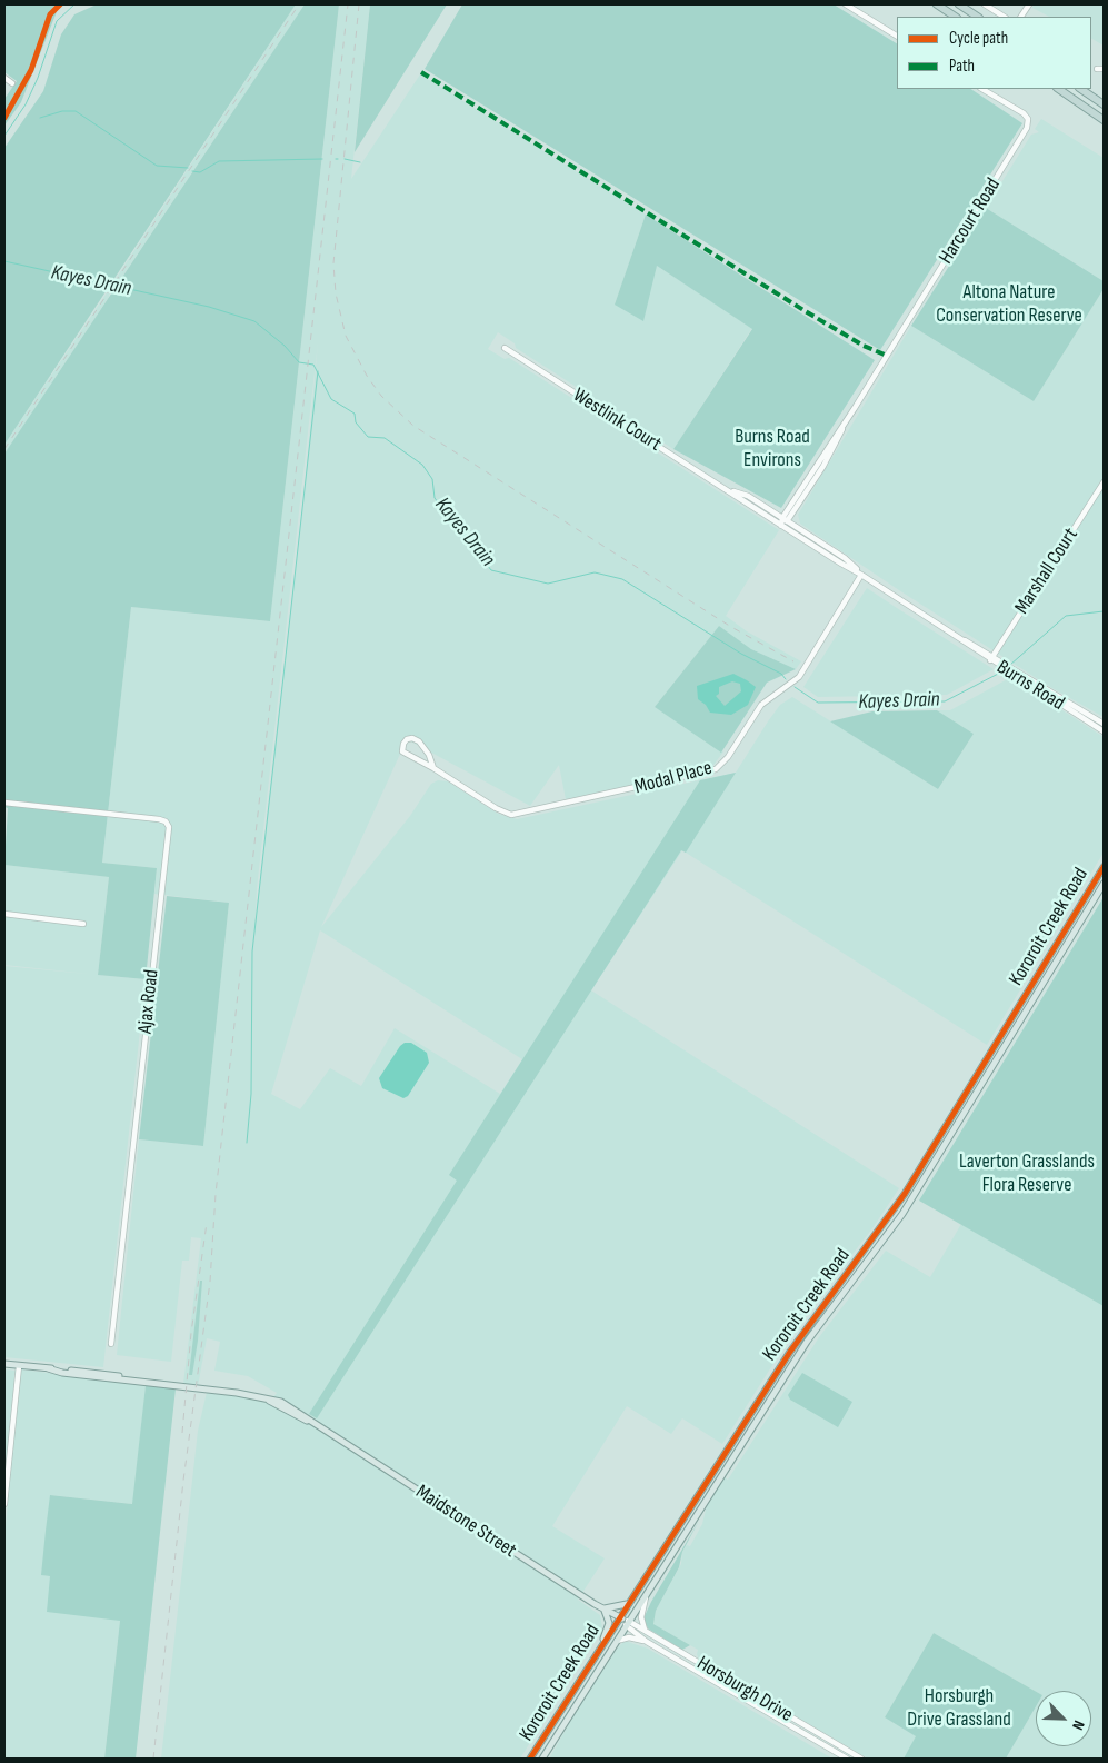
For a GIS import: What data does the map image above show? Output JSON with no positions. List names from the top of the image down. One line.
{"streets":{"main road":["Kororoit Creek Road","Maidstone Street"],"street":["Harcourt Road","Westlink Court","Marshall Court","Burns Road","Modal Place","Ajax Road","Horsburgh Drive"]},"crossings":[["Harcourt Road","Westlink Court"],["Harcourt Road","Burns Road"],["Westlink Court","Burns Road"],["Marshall Court","Burns Road"],["Burns Road","Modal Place"],["Kororoit Creek Road","Maidstone Street"],["Kororoit Creek Road","Horsburgh Drive"],["Maidstone Street","Horsburgh Drive"]],"water":["Kayes Drain"],"parks":["Altona Nature Conservation Reserve","Burns Road Environs","Laverton Grasslands Flora Reserve","Horsburgh Drive Grassland"],"legend":["Cycle path","Path"],"north":"bottom right"}
